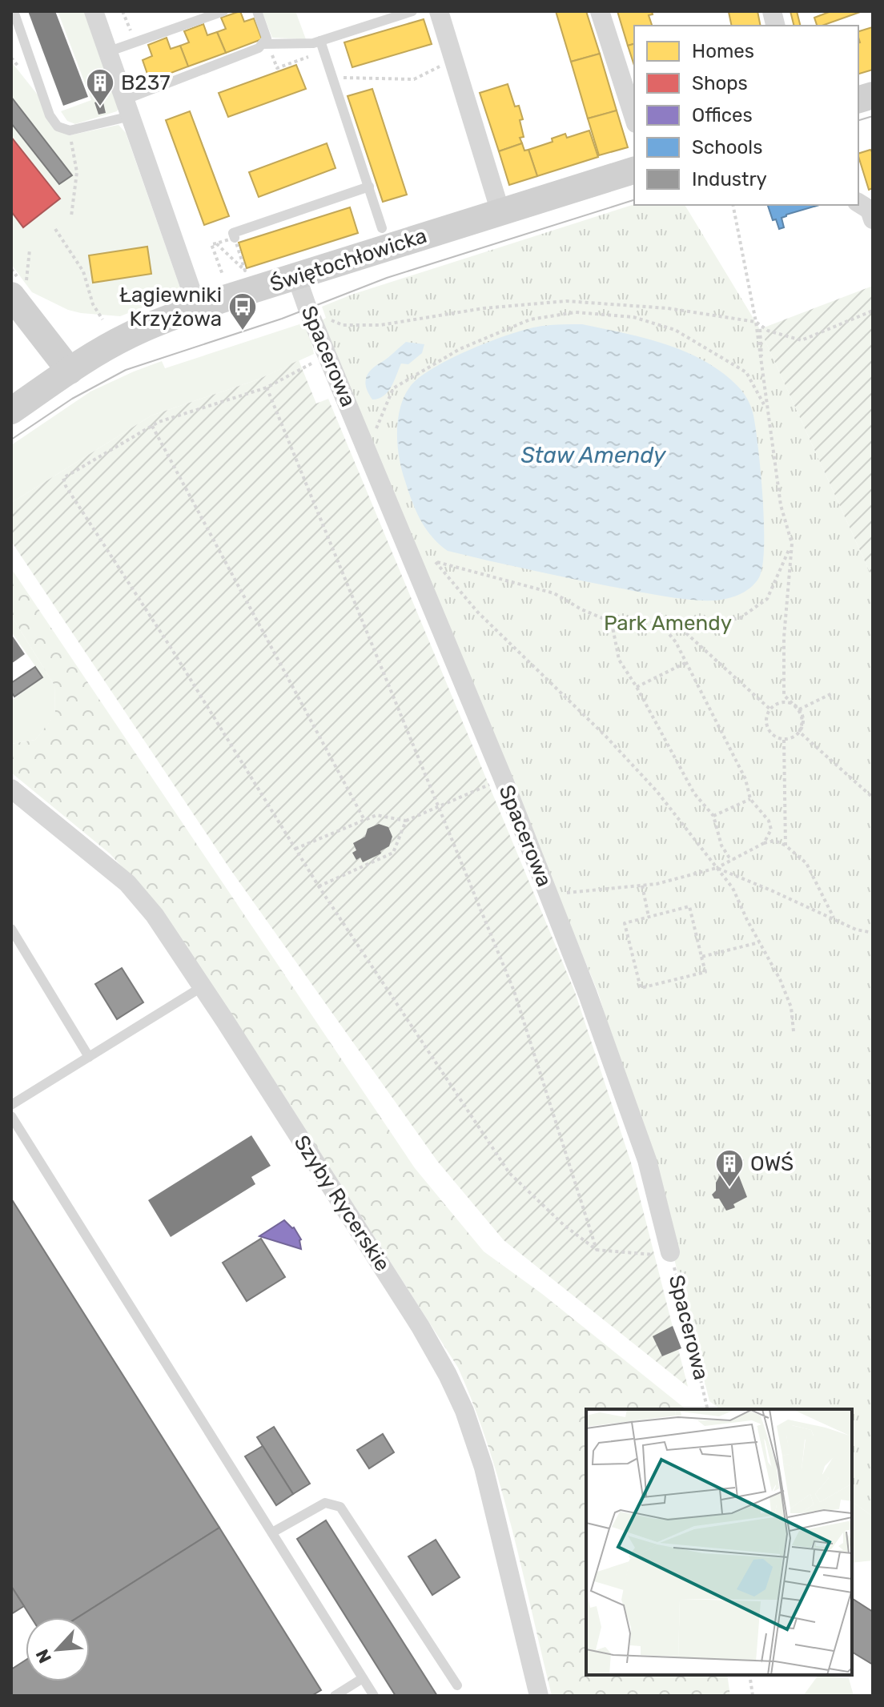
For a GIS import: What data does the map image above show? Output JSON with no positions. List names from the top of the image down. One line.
{"streets":{"main road":["Świętochłowicka"],"street":["Spacerowa","Szyby Rycerskie"]},"crossings":[["Świętochłowicka","Spacerowa"]],"water":["Staw Amendy"],"parks":["Park Amendy"],"places":{"building":["B237","OWŚ"],"bus stop":["Łagiewniki Krzyżowa"]},"legend":["Homes","Shops","Offices","Schools","Industry"],"north":"bottom left"}
